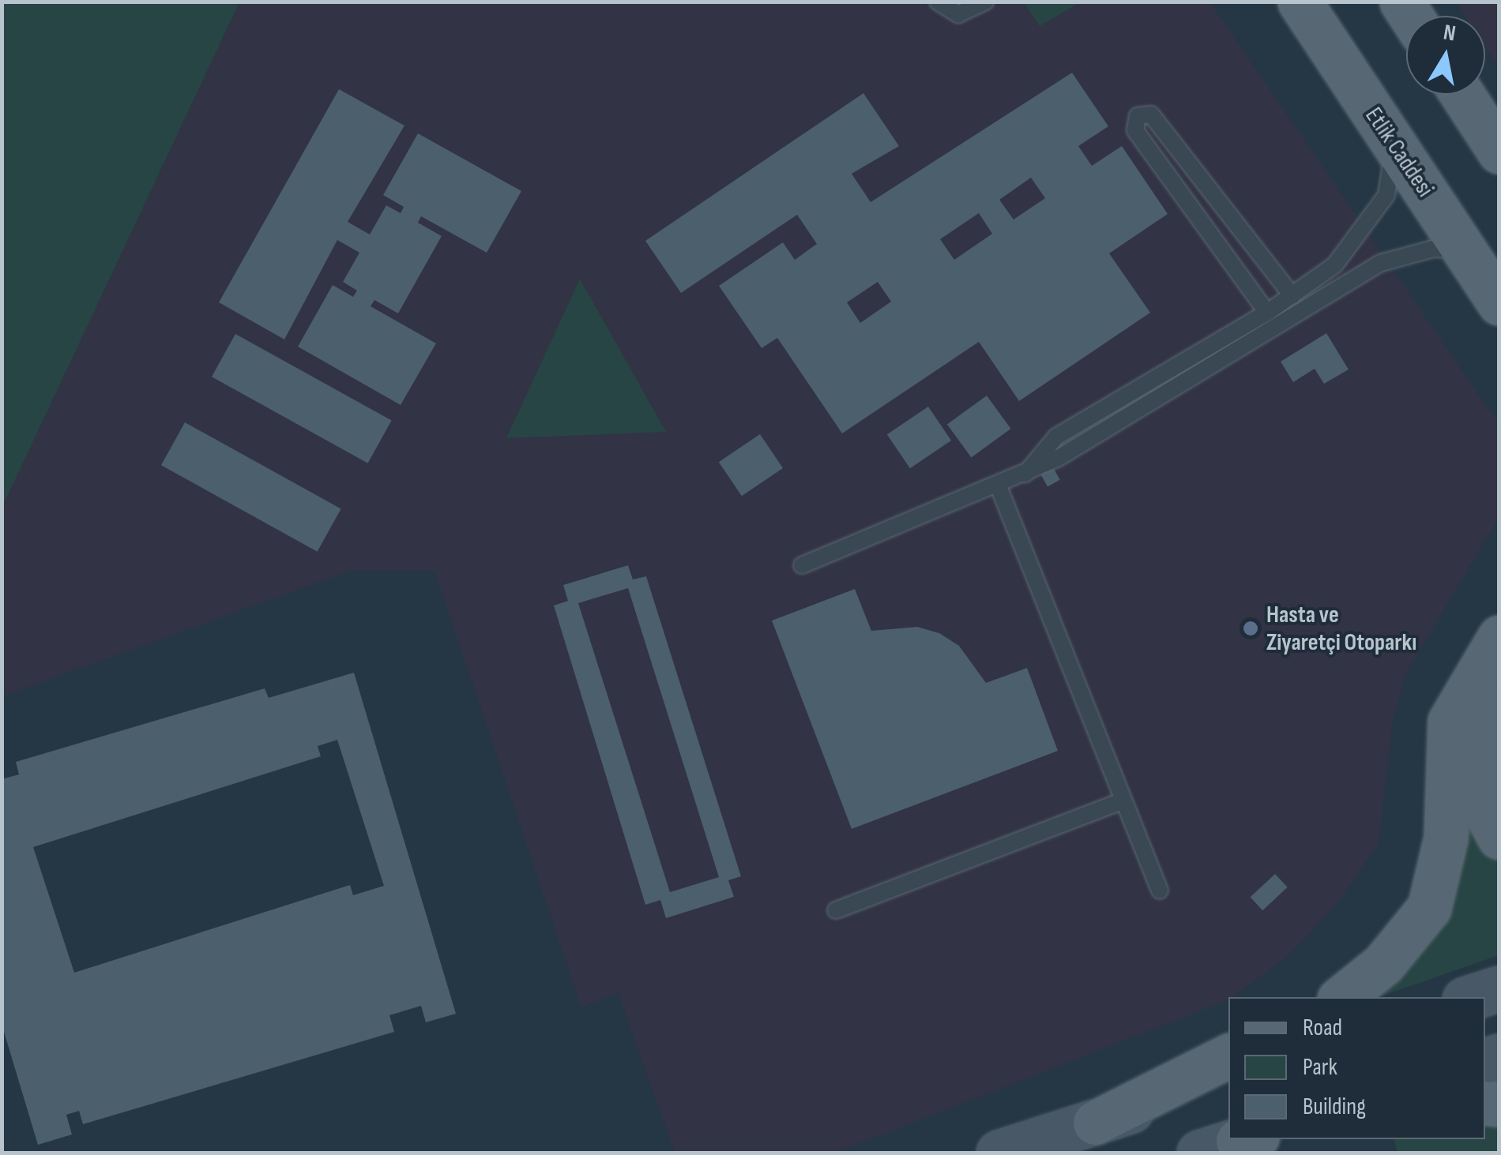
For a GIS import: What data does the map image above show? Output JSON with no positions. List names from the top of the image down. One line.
{"streets":{"main road":["Etlik Caddesi"]},"places":["Hasta ve Ziyaretçi Otoparkı"],"legend":["Road","Park","Building"],"north":"top"}
